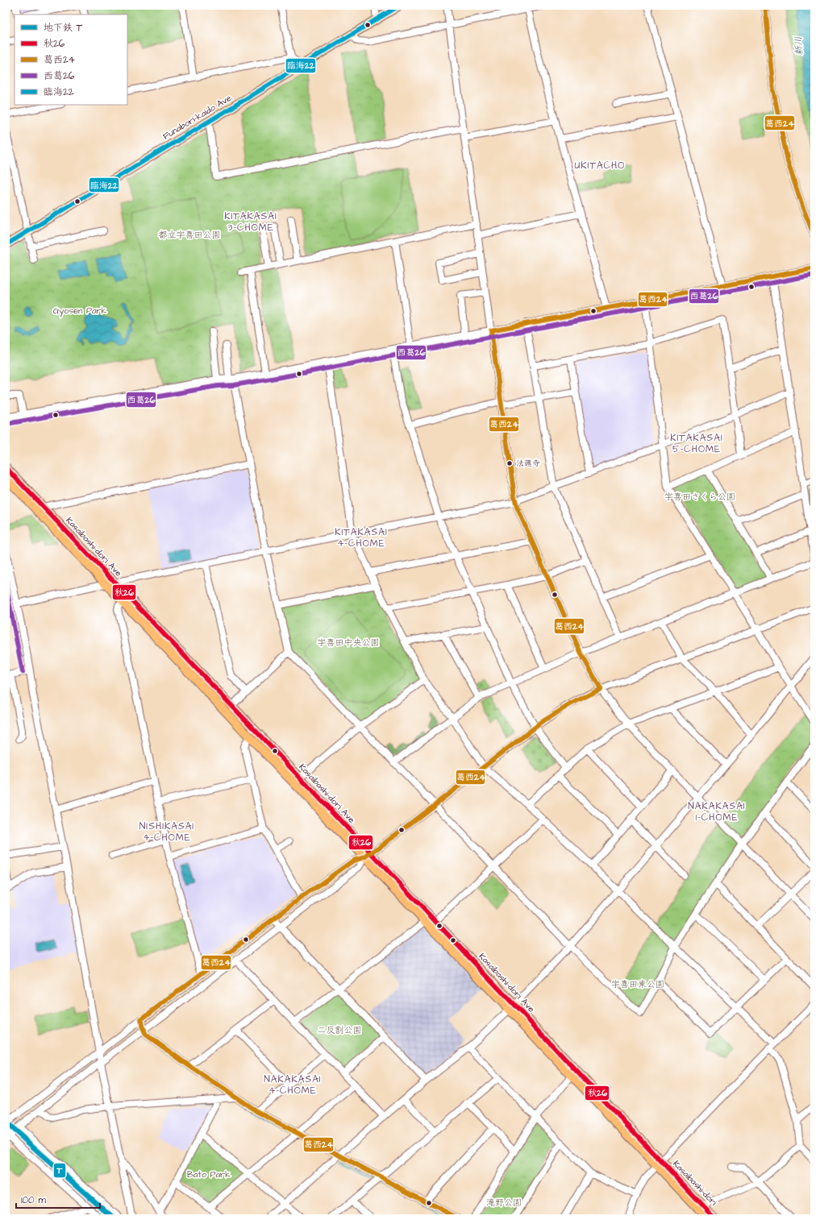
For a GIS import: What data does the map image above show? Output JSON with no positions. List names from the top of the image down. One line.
{"streets":{"main road":["Funabori-kaido Ave.","Kasaibashi-dori Ave.","Kasaibashi-dori"]},"crossings":[["Kasaibashi-dori Ave.","Kasaibashi-dori"]],"districts":["UKITACHO","KITAKASAI 3-CHOME","KITAKASAI 5-CHOME","KITAKASAI 4-CHOME","NAKAKASAI 1-CHOME","NISHIKASAI 4-CHOME","NAKAKASAI 4-CHOME"],"water":["新川"],"parks":["都立宇喜田公園","Gyosen Park","宇喜田さくら公園","宇喜田中央公園","宇喜田東公園","二反割公園","Bato Park","滝野公園"],"places":["法蓮寺"],"lines":["transit line 葛西24","transit line 臨海22","transit line 西葛26","transit line 秋26","metro line T"],"legend":["地下鉄 T","秋26","葛西24","西葛26","臨海22"],"scale_bar":"100 m"}
